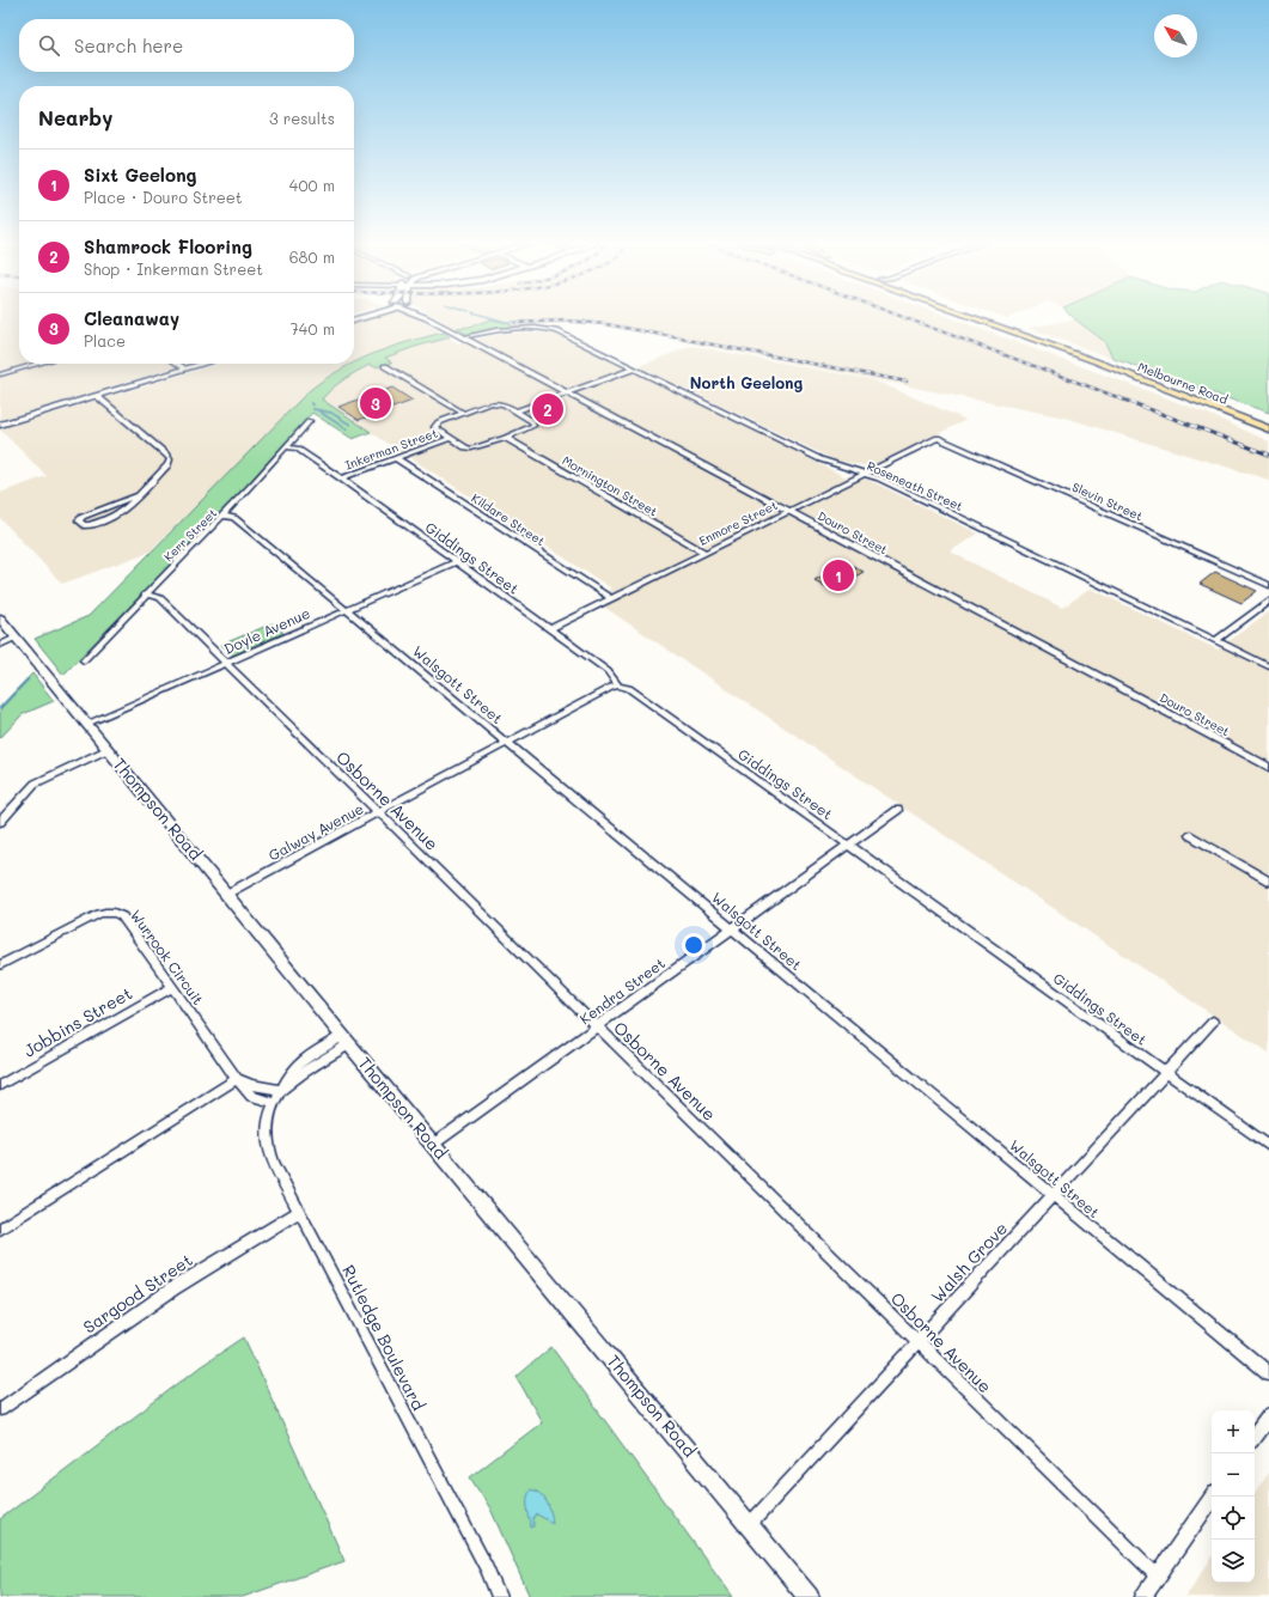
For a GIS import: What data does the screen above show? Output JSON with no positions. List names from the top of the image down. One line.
{"streets":{"highway":["Melbourne Road"],"main road":["Thompson Road"],"street":["Inkerman Street","Mornington Street","Roseneath Street","Slevin Street","Kildare Street","Enmore Street","Douro Street","Kerr Street","Giddings Street","Doyle Avenue","Walsgott Street","Osborne Avenue","Galway Avenue","Wurrook Circuit","Kendra Street","Jobbins Street","Walsh Grove","Sargood Street","Rutledge Boulevard"]},"crossings":[["Inkerman Street","Kildare Street"],["Inkerman Street","Giddings Street"],["Mornington Street","Enmore Street"],["Roseneath Street","Enmore Street"],["Roseneath Street","Douro Street"],["Slevin Street","Enmore Street"],["Kildare Street","Enmore Street"],["Enmore Street","Douro Street"],["Enmore Street","Giddings Street"],["Kerr Street","Giddings Street"],["Kerr Street","Walsgott Street"],["Kerr Street","Osborne Avenue"],["Giddings Street","Doyle Avenue"],["Giddings Street","Galway Avenue"],["Giddings Street","Kendra Street"],["Giddings Street","Walsh Grove"],["Doyle Avenue","Walsgott Street"],["Doyle Avenue","Osborne Avenue"],["Doyle Avenue","Thompson Road"],["Walsgott Street","Galway Avenue"],["Walsgott Street","Kendra Street"],["Walsgott Street","Walsh Grove"],["Osborne Avenue","Galway Avenue"],["Osborne Avenue","Kendra Street"],["Osborne Avenue","Walsh Grove"],["Thompson Road","Galway Avenue"],["Thompson Road","Kendra Street"],["Thompson Road","Walsh Grove"],["Thompson Road","Rutledge Boulevard"],["Wurrook Circuit","Jobbins Street"],["Wurrook Circuit","Rutledge Boulevard"],["Sargood Street","Rutledge Boulevard"]],"districts":["North Geelong"],"north":"top left","page":{"search":"Search here","heading":["Nearby","3 results"],"list":[{"mark":"1","name":"Sixt Geelong","note":"Place · Douro Street","value":"400 m"},{"mark":"2","name":"Shamrock Flooring","note":"Shop · Inkerman Street","value":"680 m"},{"mark":"3","name":"Cleanaway","note":"Place","value":"740 m"}],"pins":["3","2","1"],"map_buttons":["+","−"]}}
